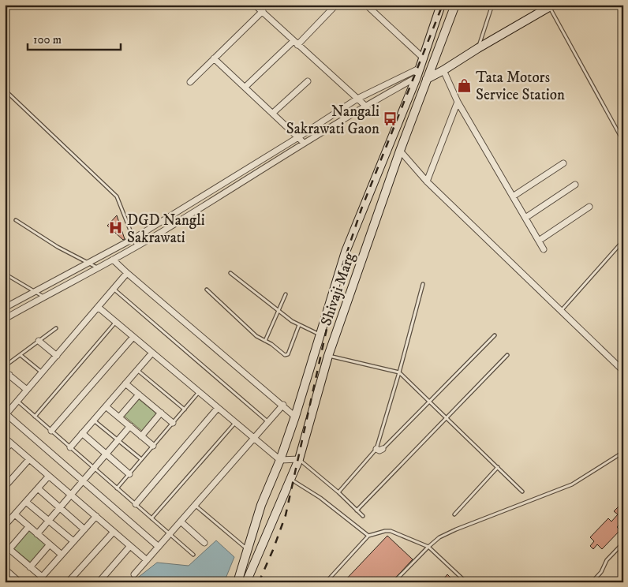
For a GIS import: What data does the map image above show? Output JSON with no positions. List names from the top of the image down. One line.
{"streets":{"main road":["Shivaji Marg"]},"places":{"shop":["Tata Motors Service Station"],"bus stop":["Nangali Sakrawati Gaon"],"hospital":["DGD Nangli Sakrawati"]},"scale_bar":"100 m"}
